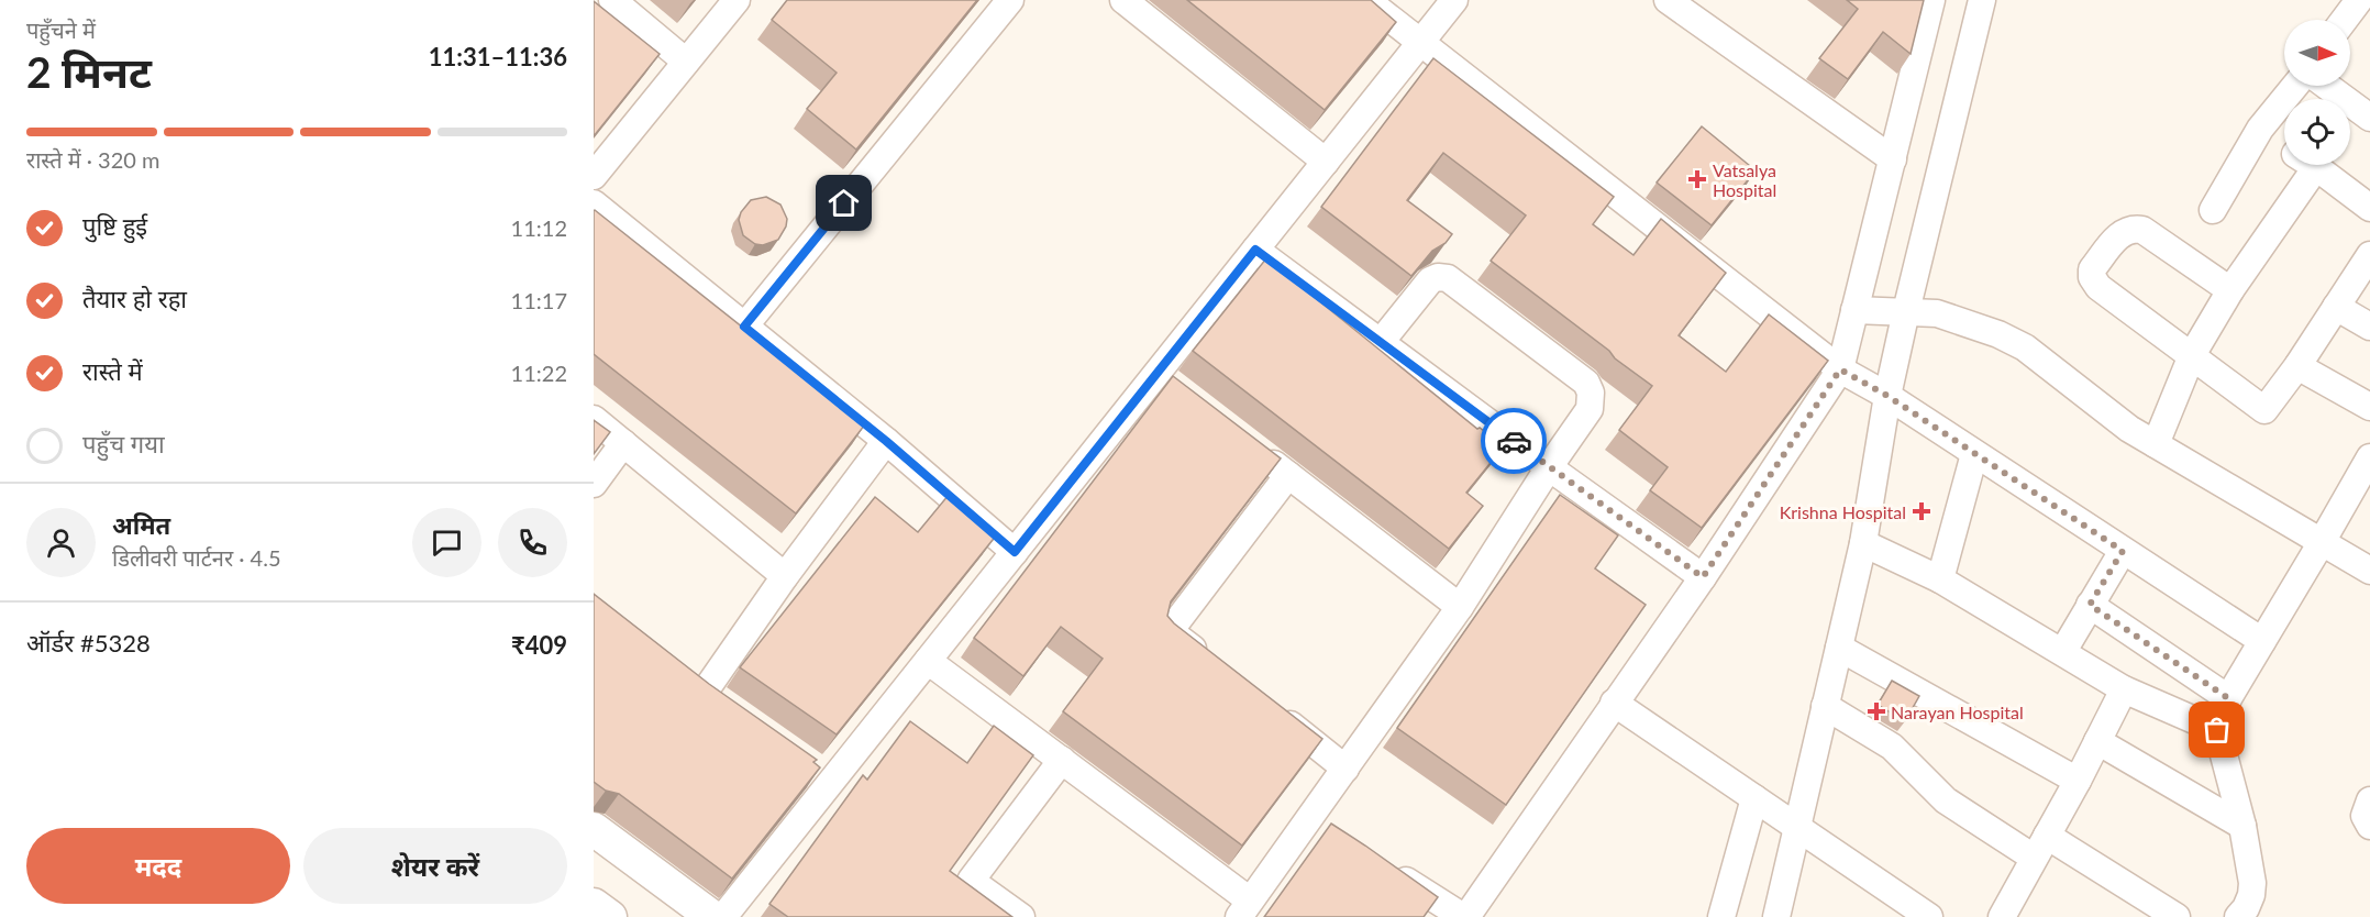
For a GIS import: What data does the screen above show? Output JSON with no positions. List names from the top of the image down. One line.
{"places":{"health":["Vatsalya Hospital","Krishna Hospital","Narayan Hospital"]},"north":"right","page":{"heading":["2 मिनट","पहुँचने में","11:31–11:36"],"panel":["अमित","डिलीवरी पार्टनर · 4.5","ऑर्डर #5328","₹409"],"bar":"रास्ते में · 320 m","list":[["पुष्टि हुई","11:12"],["तैयार हो रहा","11:17"],["रास्ते में","11:22"],"पहुँच गया"],"buttons":["मदद","शेयर करें"]}}
